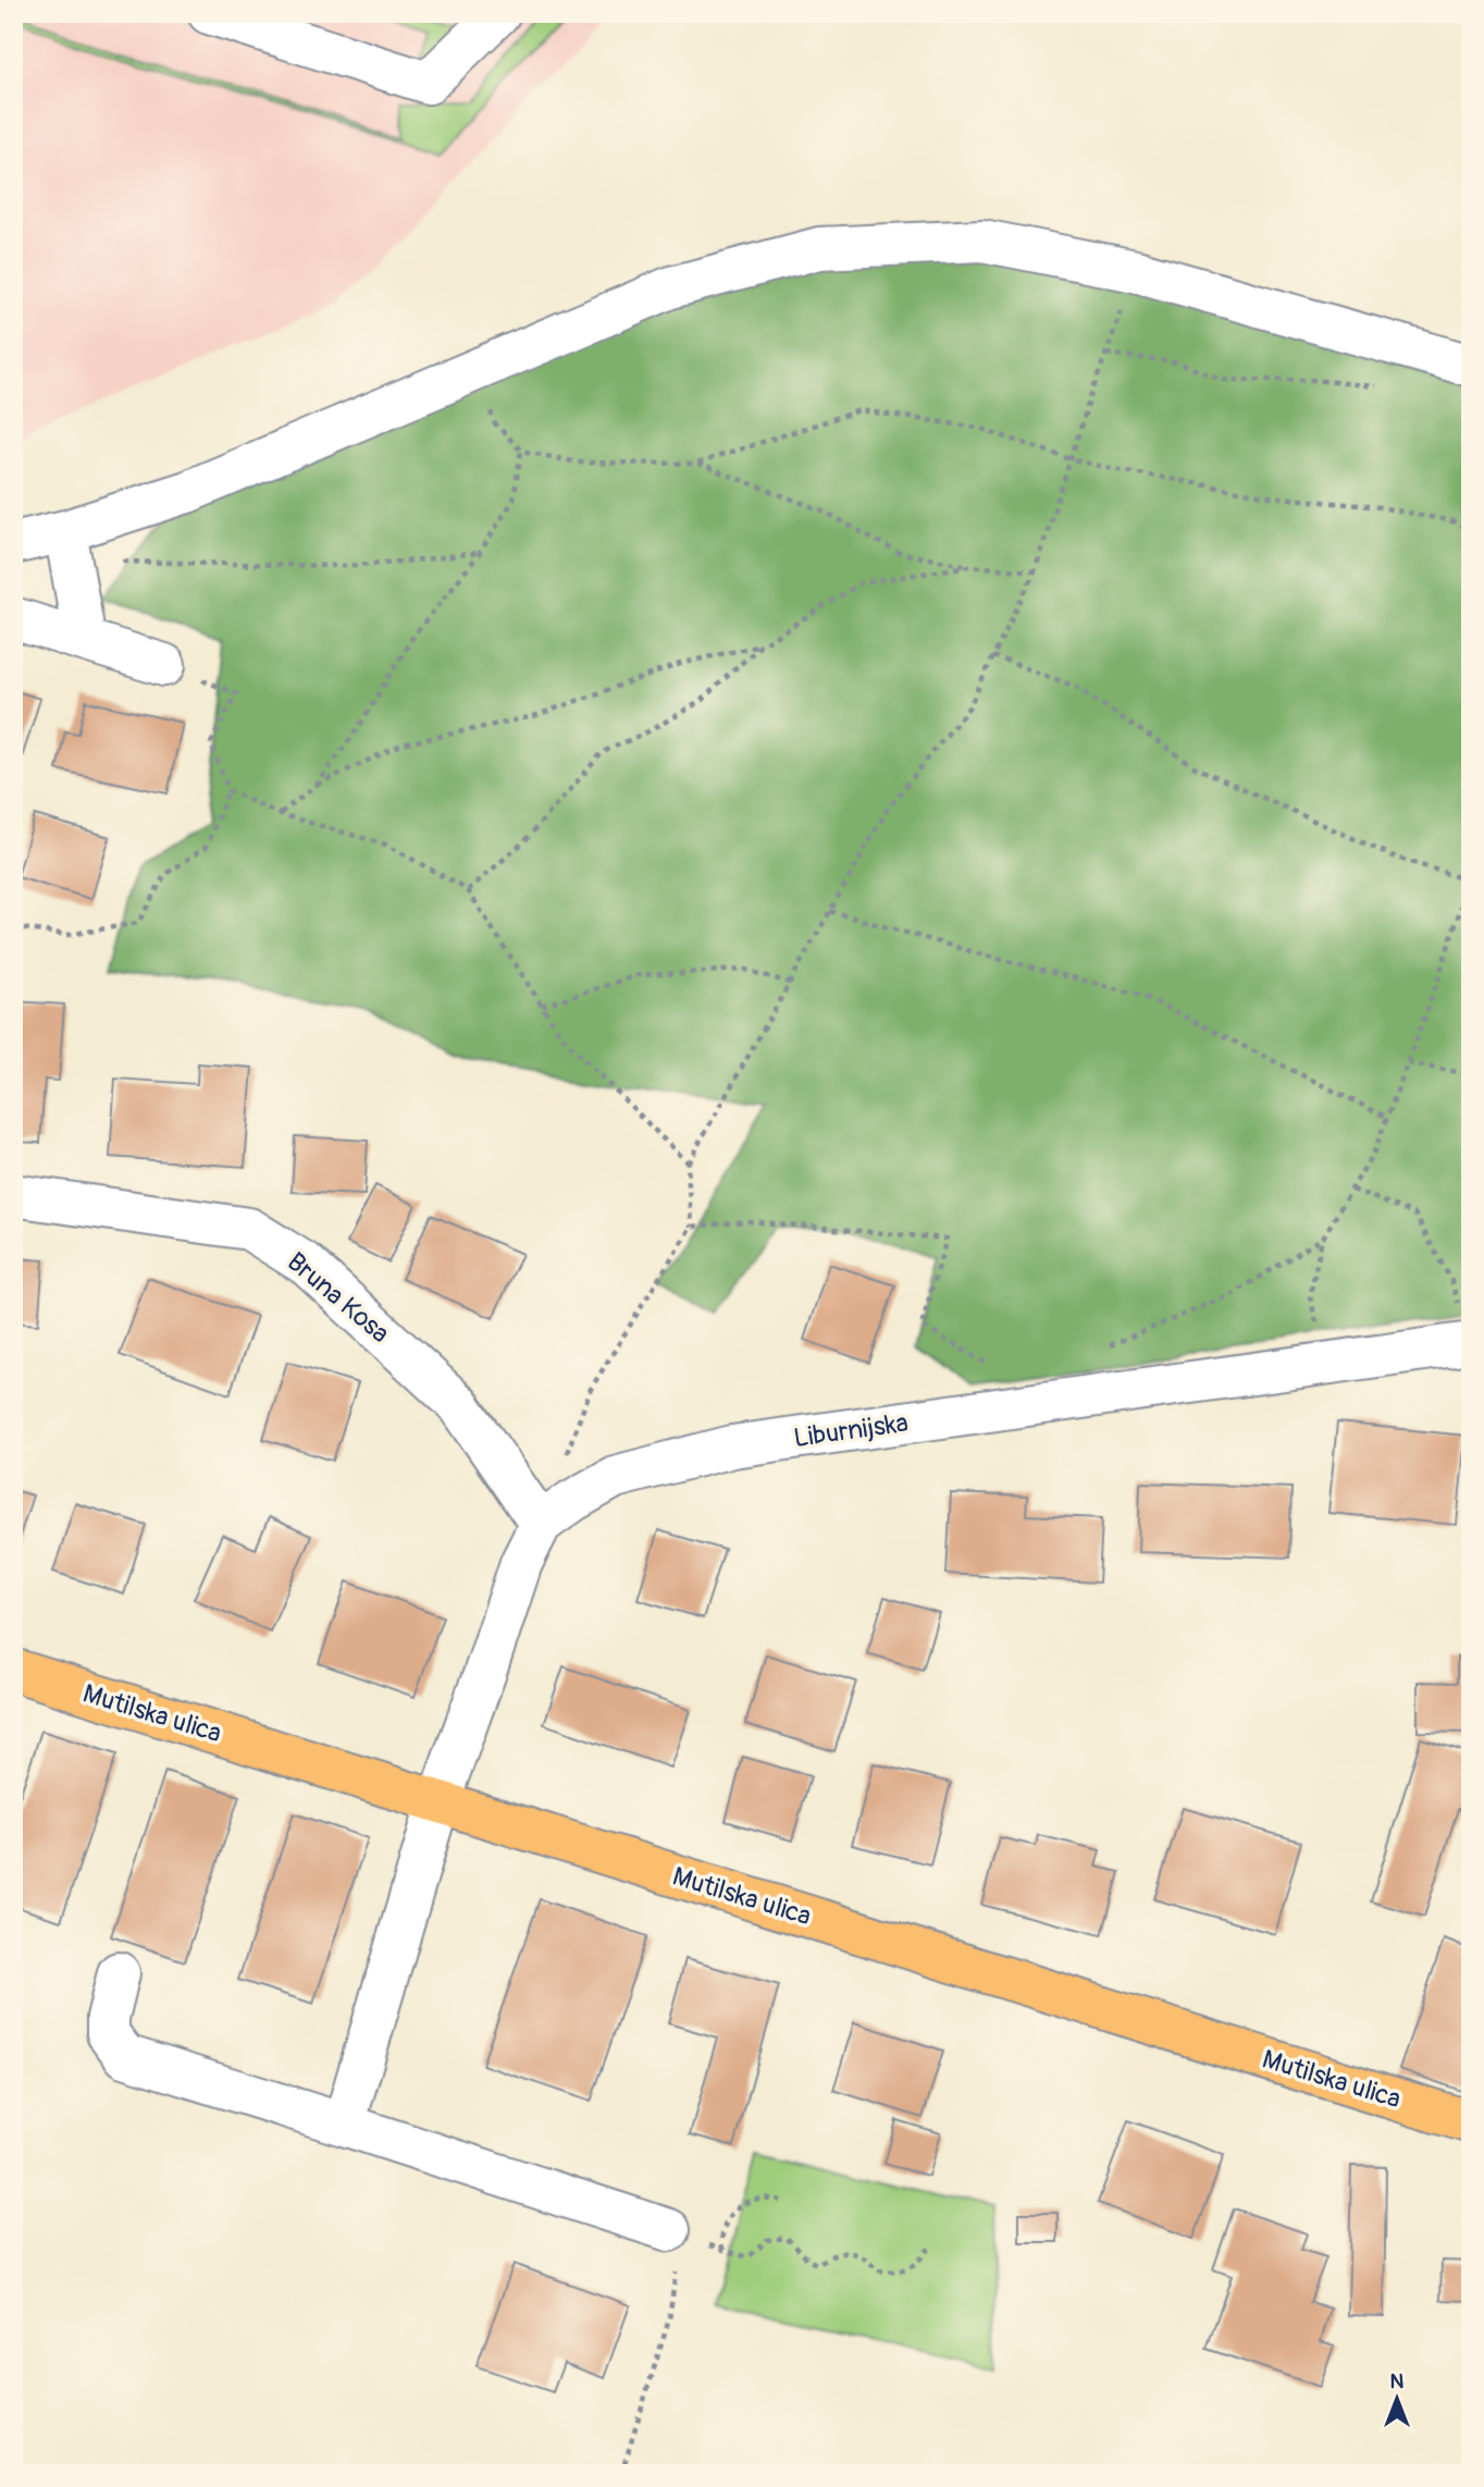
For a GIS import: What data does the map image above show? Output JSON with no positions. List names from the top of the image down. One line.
{"streets":{"main road":["Mutilska ulica"],"street":["Bruna Kosa","Liburnijska"]},"crossings":[["Bruna Kosa","Liburnijska"],["Liburnijska","Mutilska ulica"]],"north":"top"}
